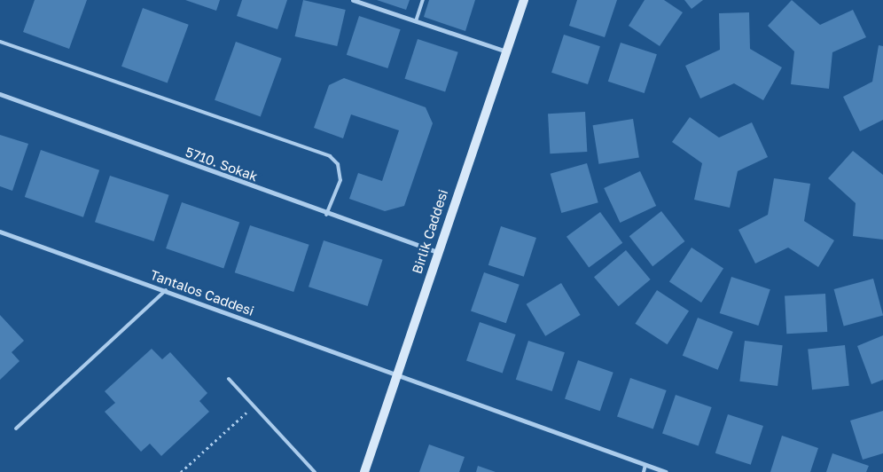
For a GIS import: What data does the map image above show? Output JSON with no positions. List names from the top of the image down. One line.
{"streets":{"street":["5710. Sokak","Birlik Caddesi","Tantalos Caddesi"]},"crossings":[["5710. Sokak","Birlik Caddesi"],["Birlik Caddesi","Tantalos Caddesi"]]}
